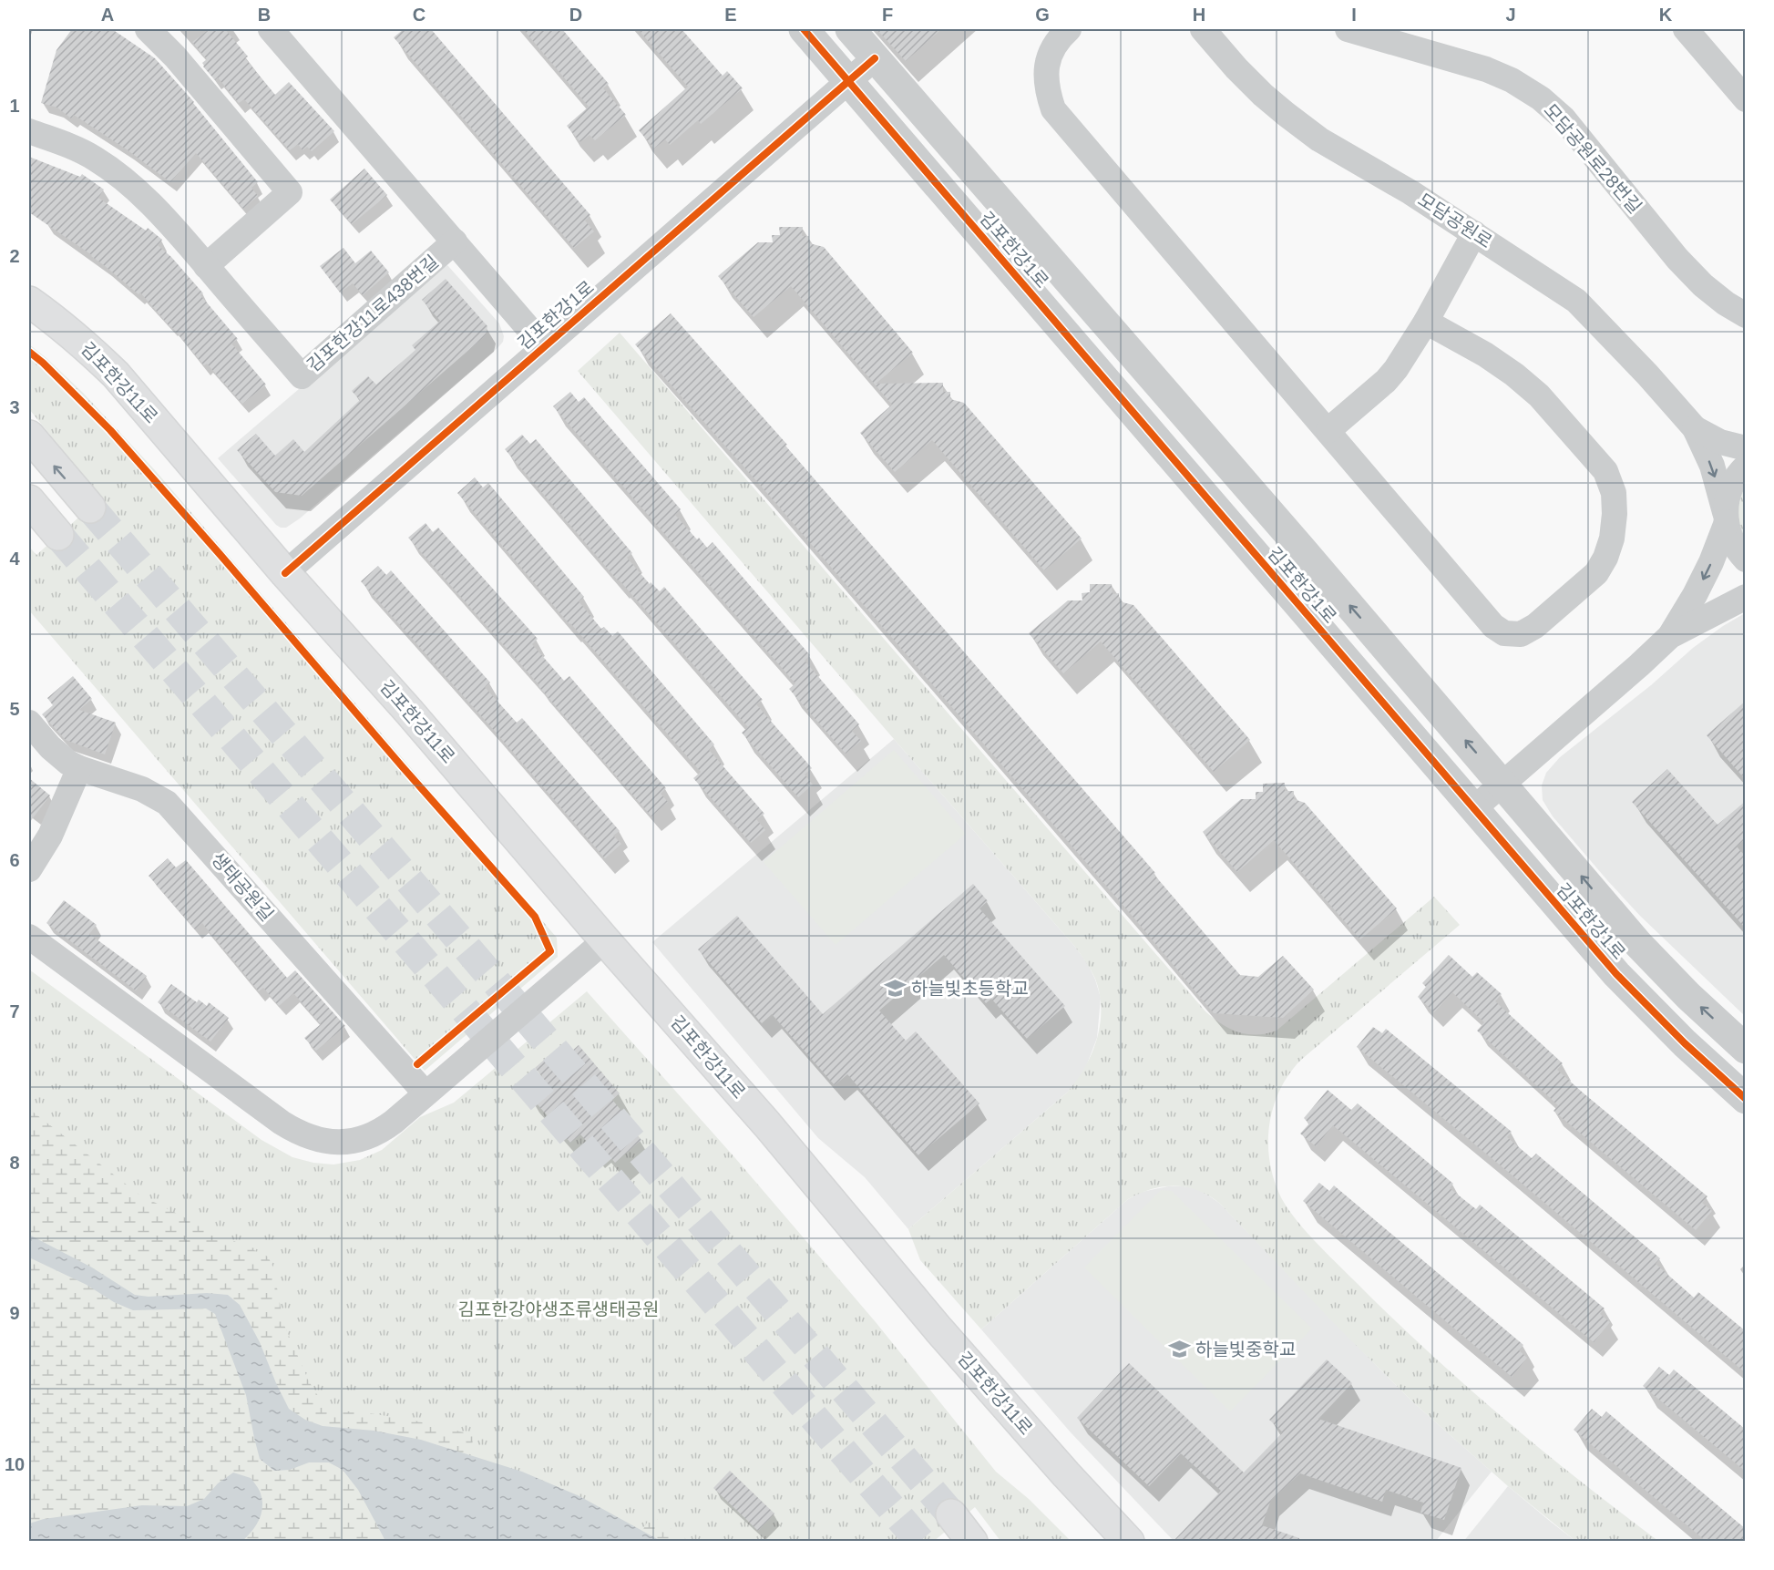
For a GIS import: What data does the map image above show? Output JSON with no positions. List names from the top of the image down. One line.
{"streets":{"main road":["김포한강11로"],"street":["모담공원로28번길","모담공원로","김포한강1로","김포한강11로438번길","생태공원길"]},"crossings":[["김포한강1로","김포한강11로438번길"],["김포한강1로","김포한강11로"]],"parks":["김포한강야생조류생태공원"],"places":{"school or university":["하늘빛초등학교","하늘빛중학교"]},"grid":{"columns":["A","B","C","D","E","F","G","H","I","J","K"],"rows":["1","2","3","4","5","6","7","8","9","10"]}}
